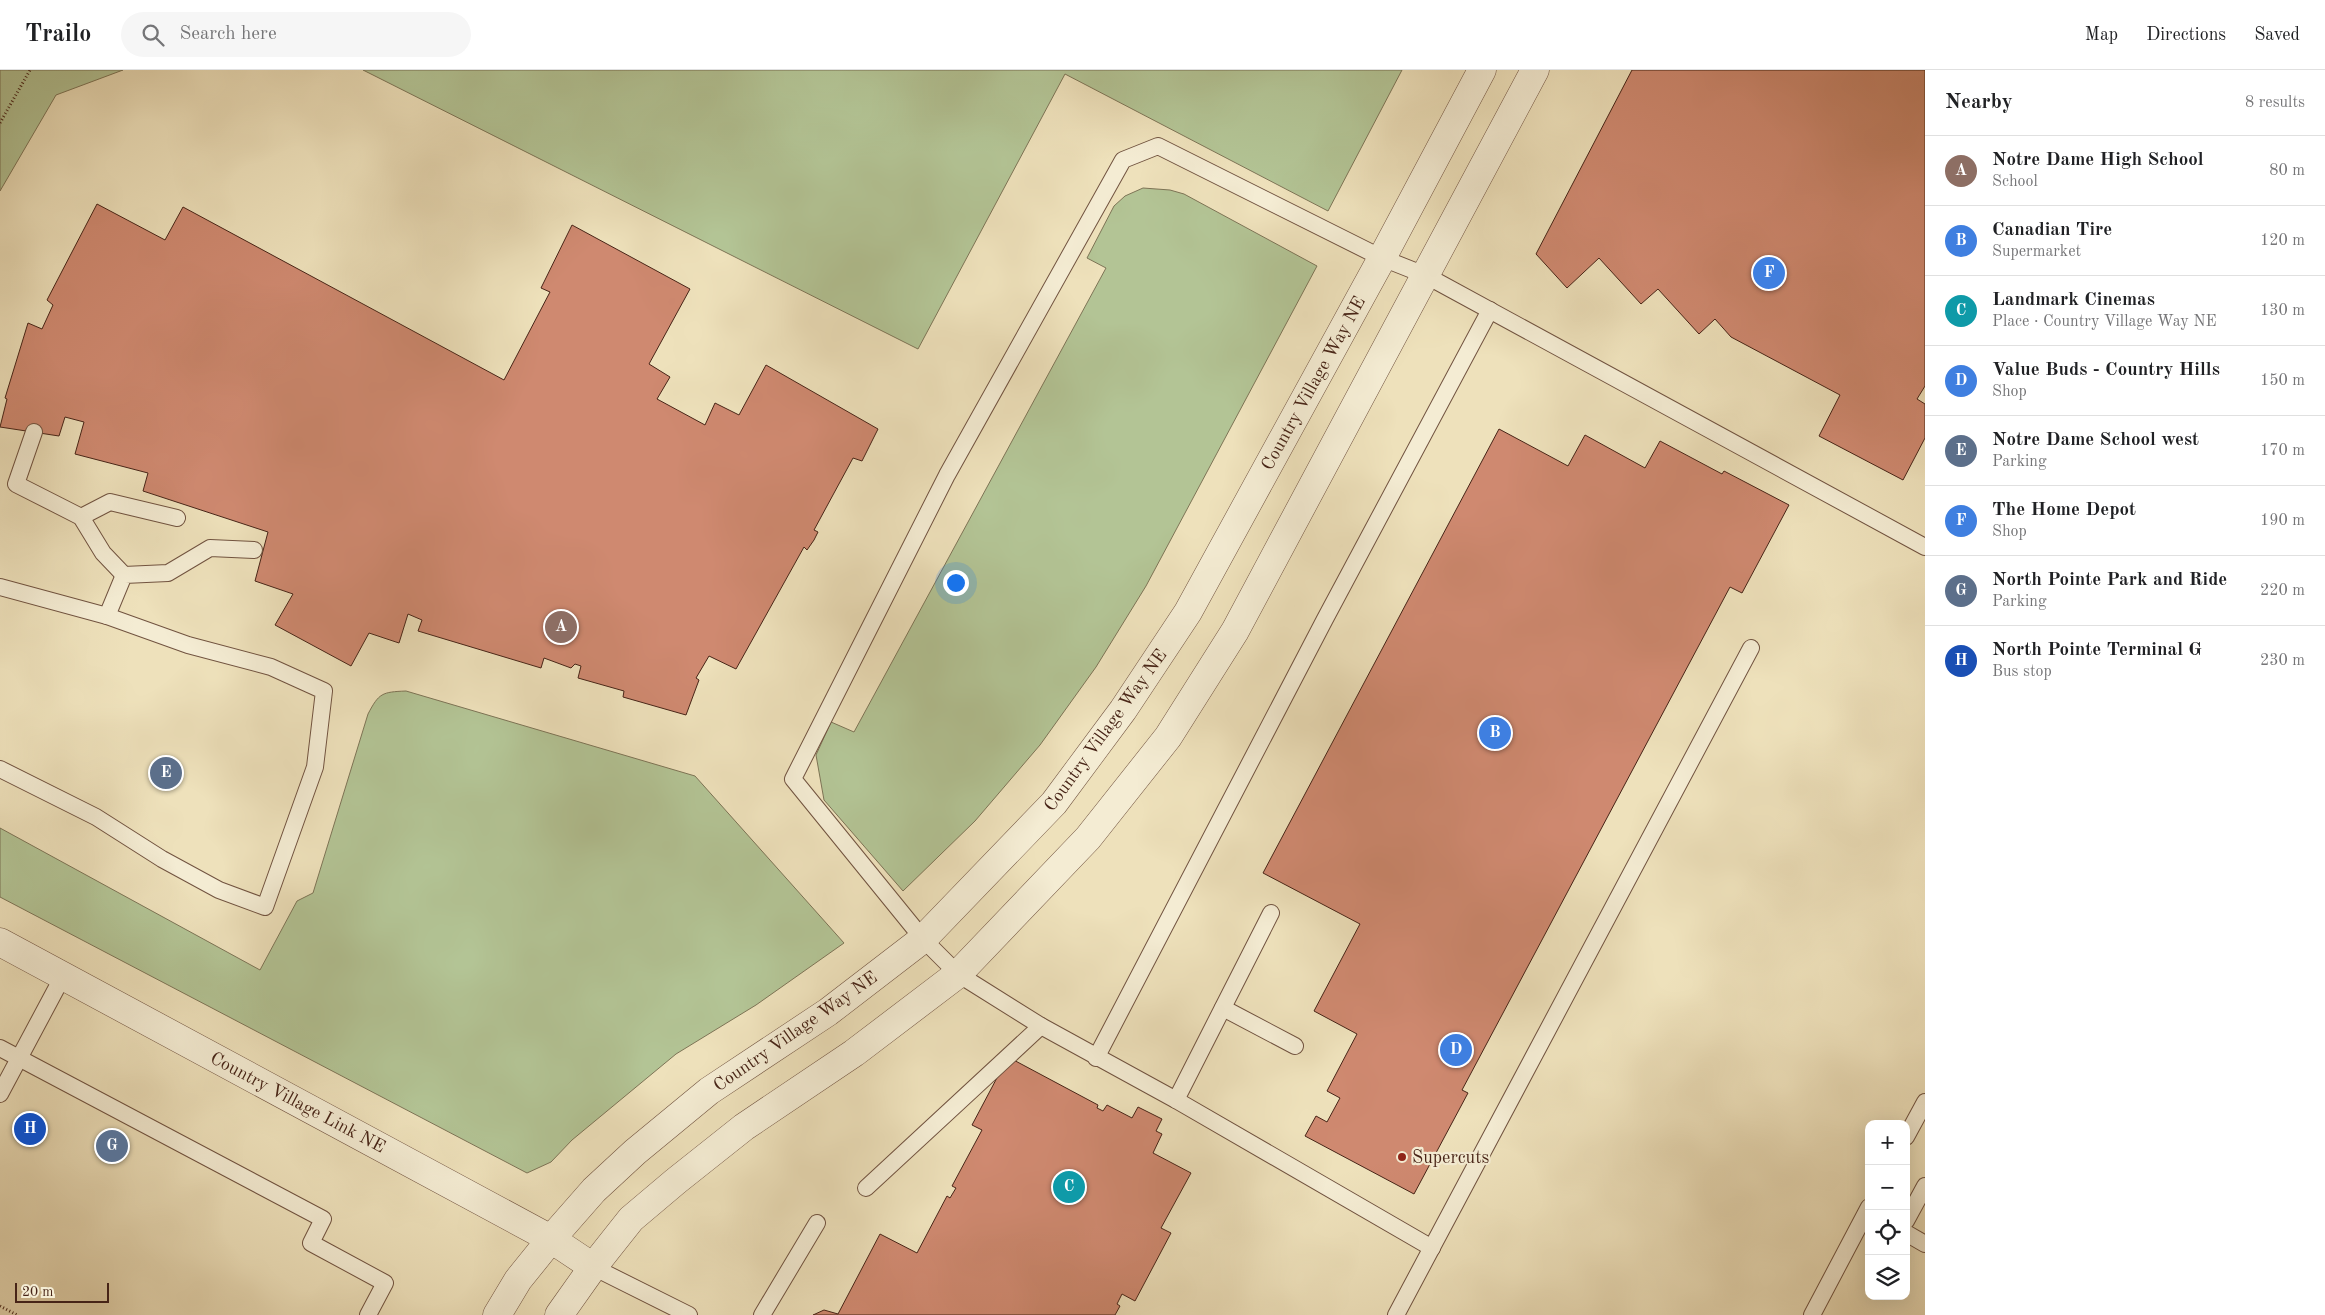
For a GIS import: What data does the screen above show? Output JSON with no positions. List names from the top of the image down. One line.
{"streets":{"street":["Country Village Way NE","Country Village Link NE"]},"crossings":[["Country Village Way NE","Country Village Link NE"]],"places":["Supercuts"],"scale_bar":"20 m","page":{"header":"Trailo","search":"Search here","nav":["Map","Directions","Saved"],"heading":["Nearby","8 results"],"list":[{"mark":"A","name":"Notre Dame High School","note":"School","value":"80 m"},{"mark":"B","name":"Canadian Tire","note":"Supermarket","value":"120 m"},{"mark":"C","name":"Landmark Cinemas","note":"Place · Country Village Way NE","value":"130 m"},{"mark":"D","name":"Value Buds - Country Hills","note":"Shop","value":"150 m"},{"mark":"E","name":"Notre Dame School west","note":"Parking","value":"170 m"},{"mark":"F","name":"The Home Depot","note":"Shop","value":"190 m"},{"mark":"G","name":"North Pointe Park and Ride","note":"Parking","value":"220 m"},{"mark":"H","name":"North Pointe Terminal G","note":"Bus stop","value":"230 m"}],"pins":["F","A","B","E","D","H","G","C"],"map_buttons":["+","−"],"scale":"20 m"}}
